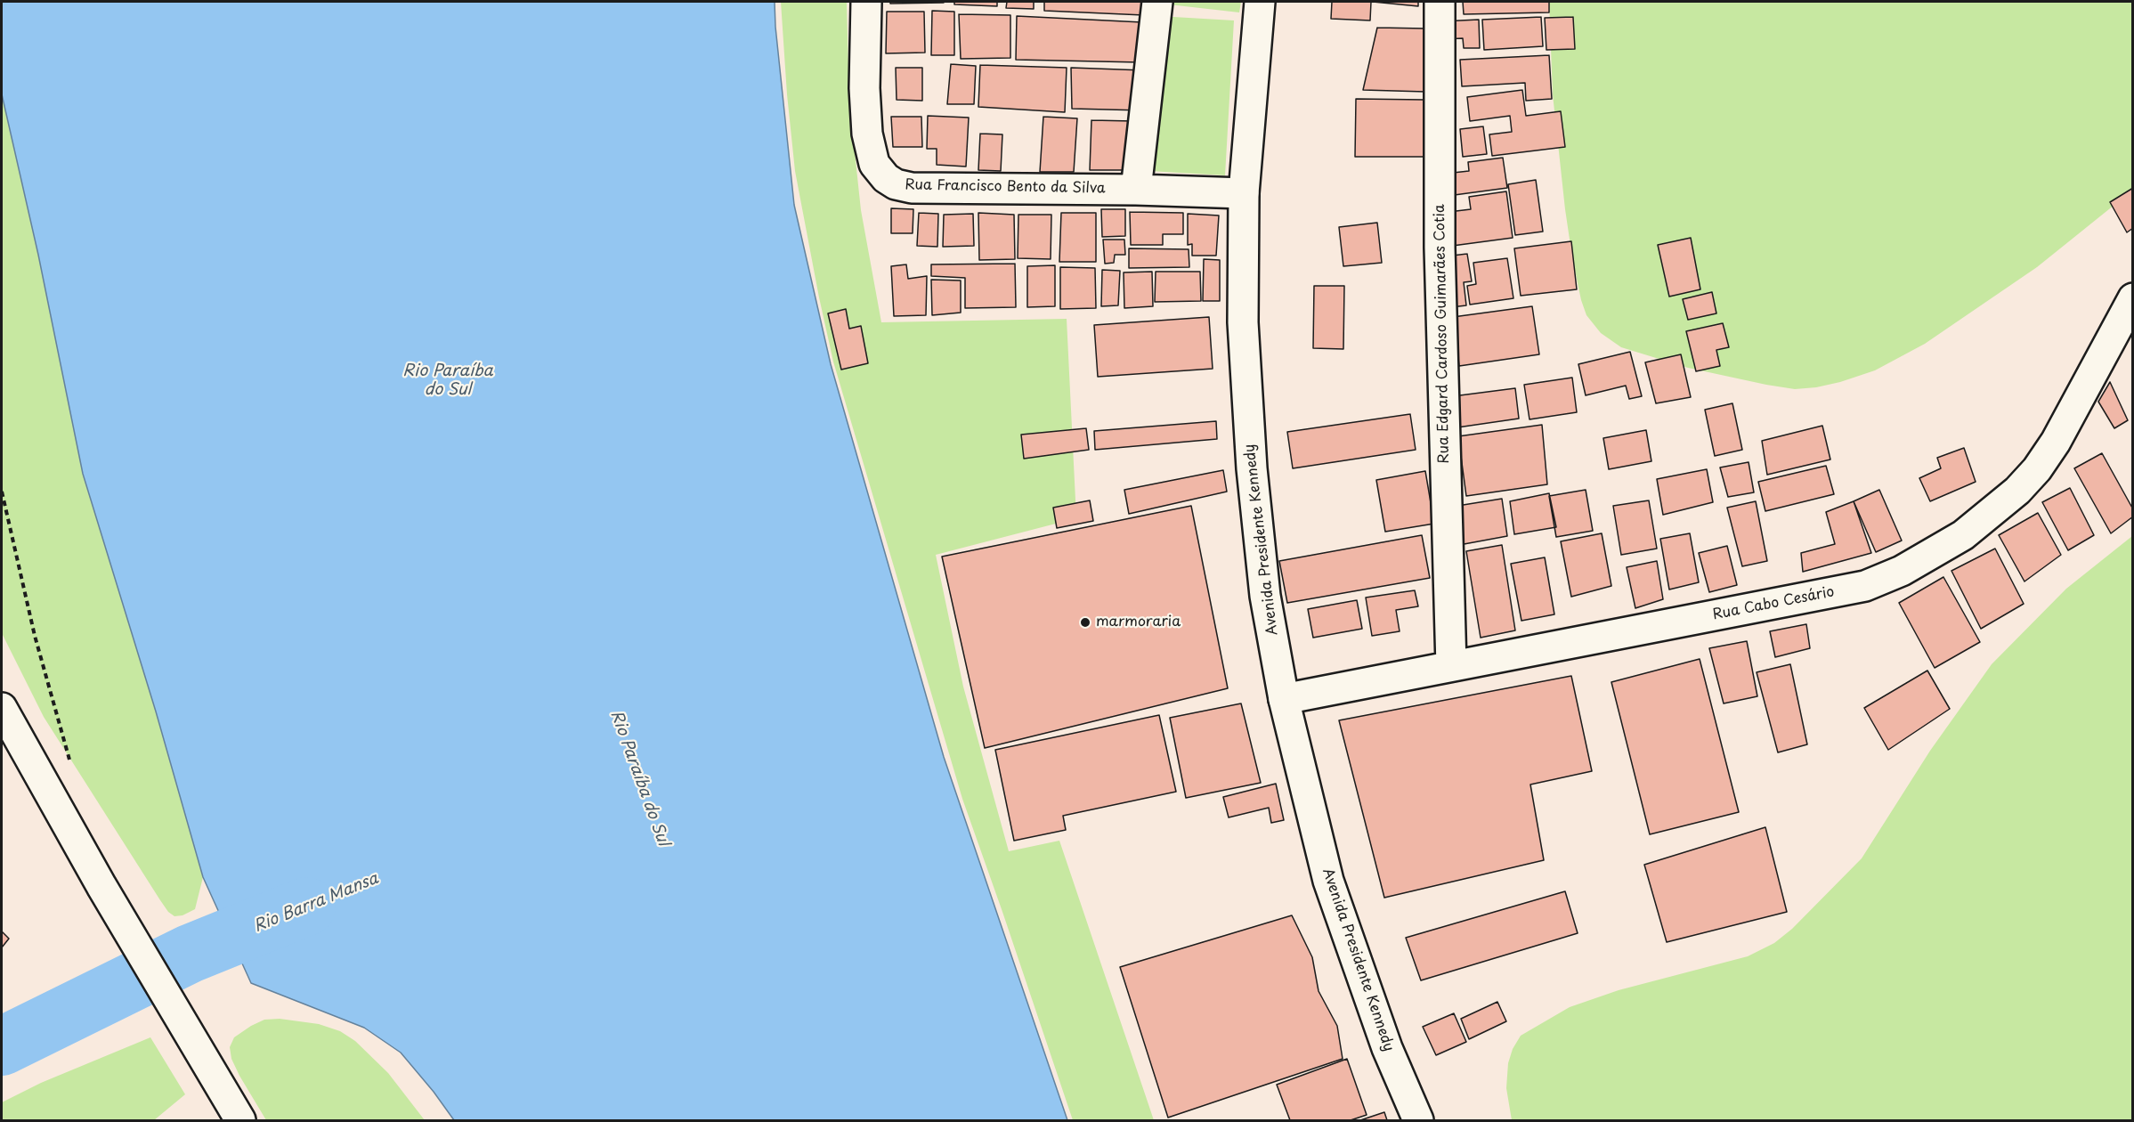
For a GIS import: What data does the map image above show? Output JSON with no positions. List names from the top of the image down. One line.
{"streets":{"street":["Rua Francisco Bento da Silva","Rua Edgard Cardoso Guimarães Cotia","Avenida Presidente Kennedy","Rua Cabo Cesário"]},"crossings":[["Rua Francisco Bento da Silva","Avenida Presidente Kennedy"],["Rua Edgard Cardoso Guimarães Cotia","Rua Cabo Cesário"],["Avenida Presidente Kennedy","Rua Cabo Cesário"]],"water":["Rio Paraíba do Sul","Rio Barra Mansa"],"places":["marmoraria"]}
